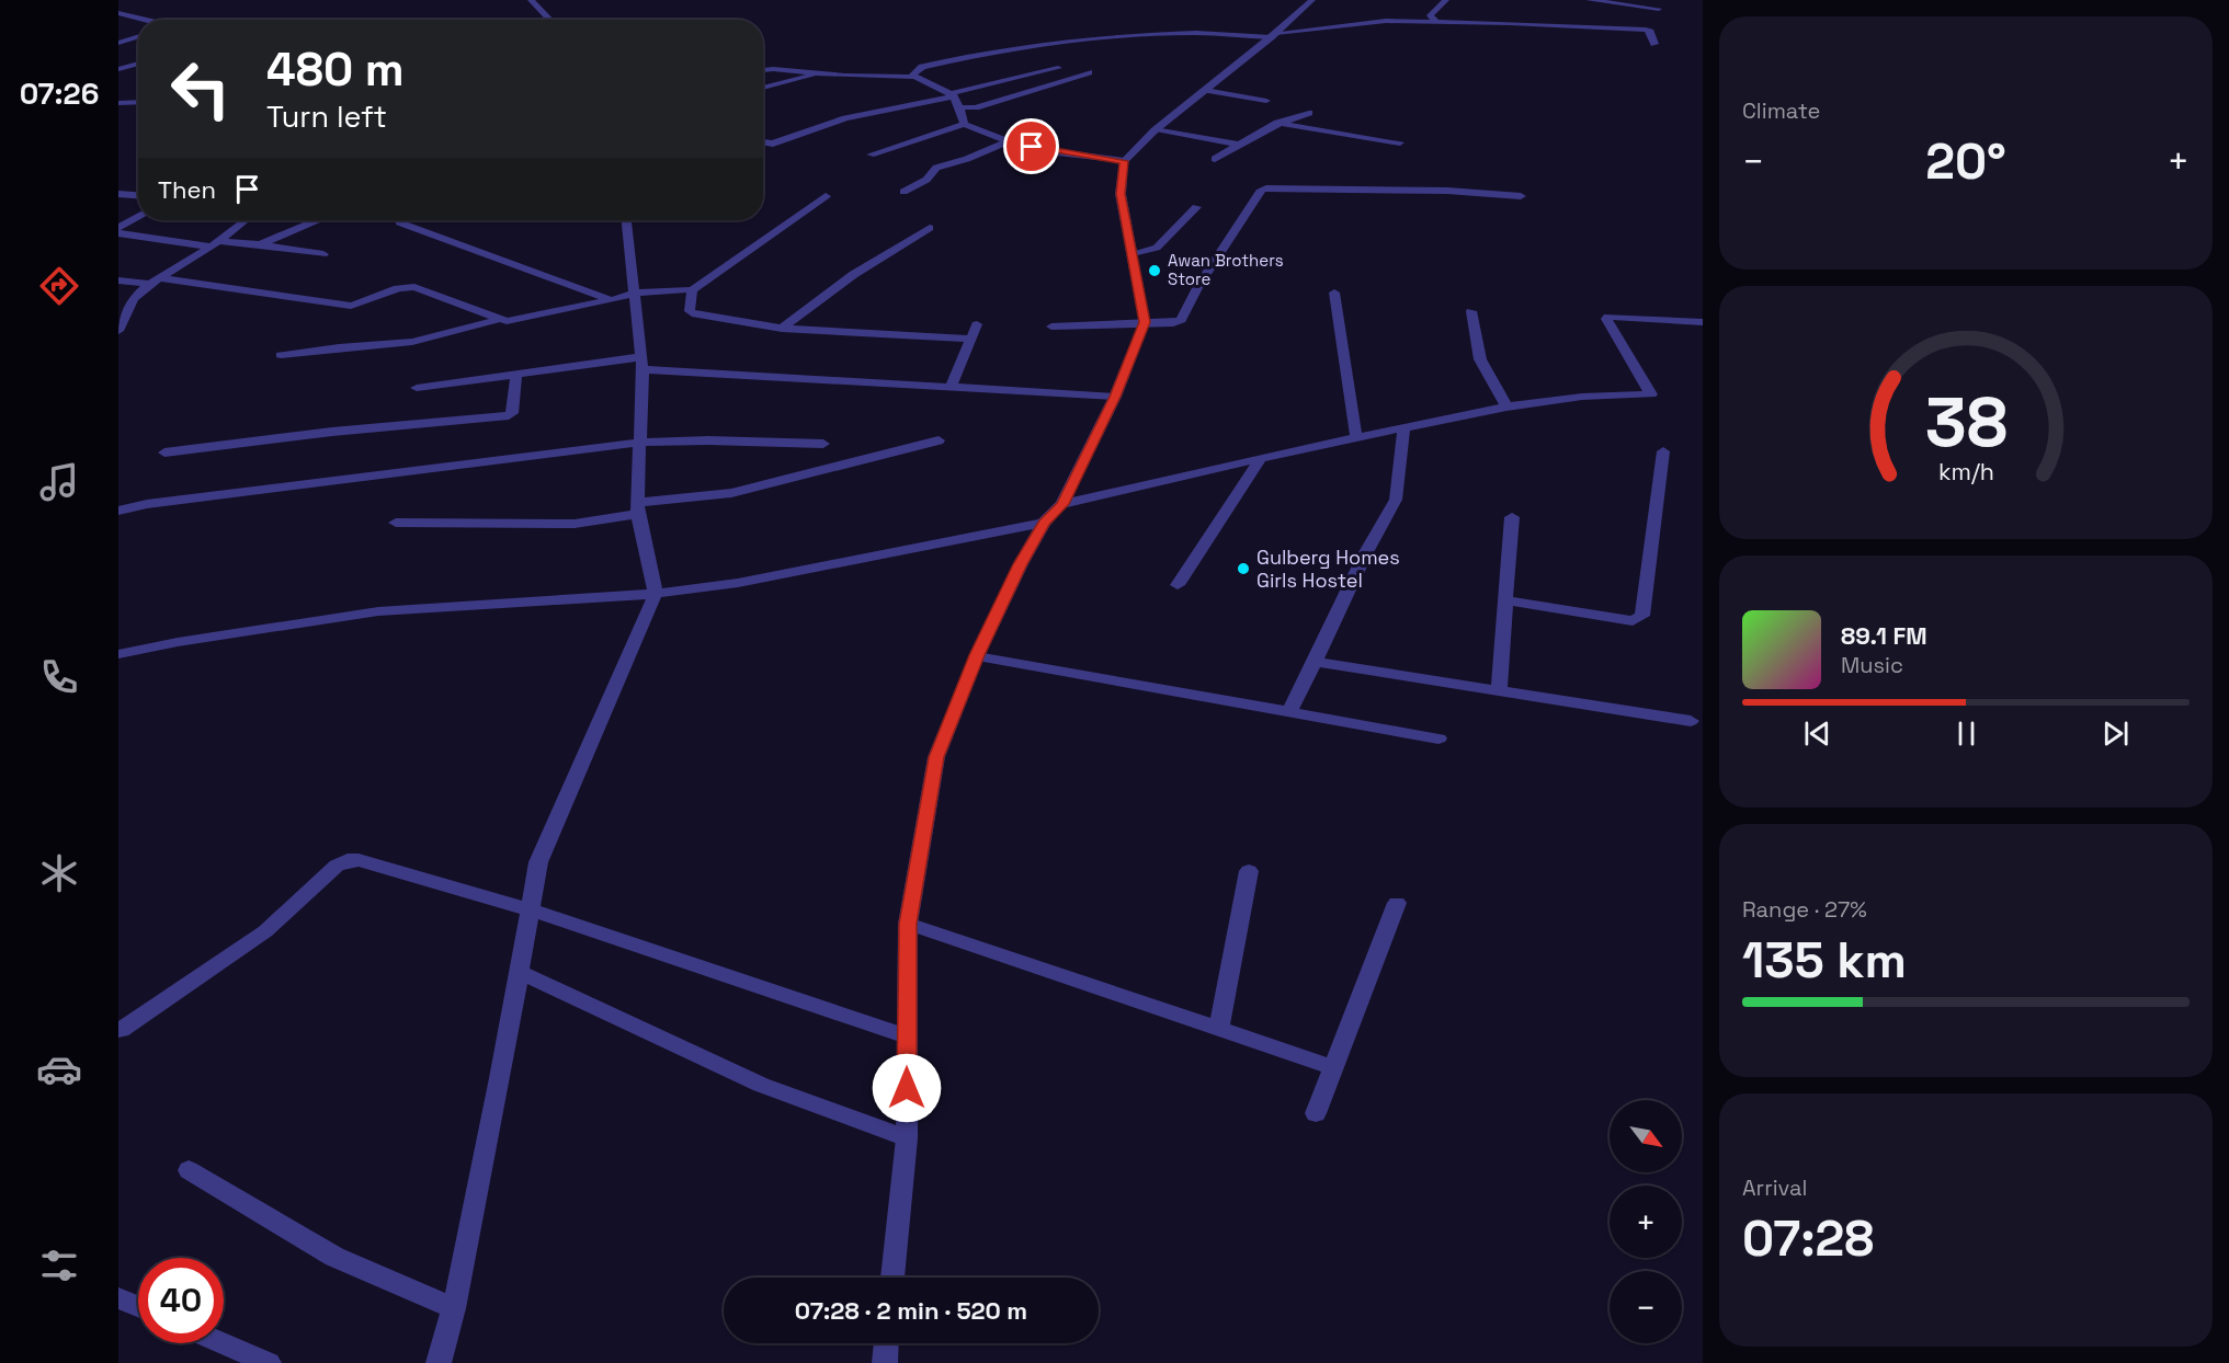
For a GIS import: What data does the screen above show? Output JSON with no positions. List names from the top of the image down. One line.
{"places":["Awan Brothers Store","Gulberg Homes Girls Hostel"],"north":"bottom right","page":{"tabs":"07:26","tile":["Climate",["Range · 27%","135 km"],["Arrival","07:28"]],"turn":["480 m","Turn left"],"heat":["−","20°","+"],"then":"Then","song":["89.1 FM","Music"],"map_buttons":["+","−"],"limit":"40","trip":"07:28 · 2 min · 520 m","gauge":["38","km/h"]}}
